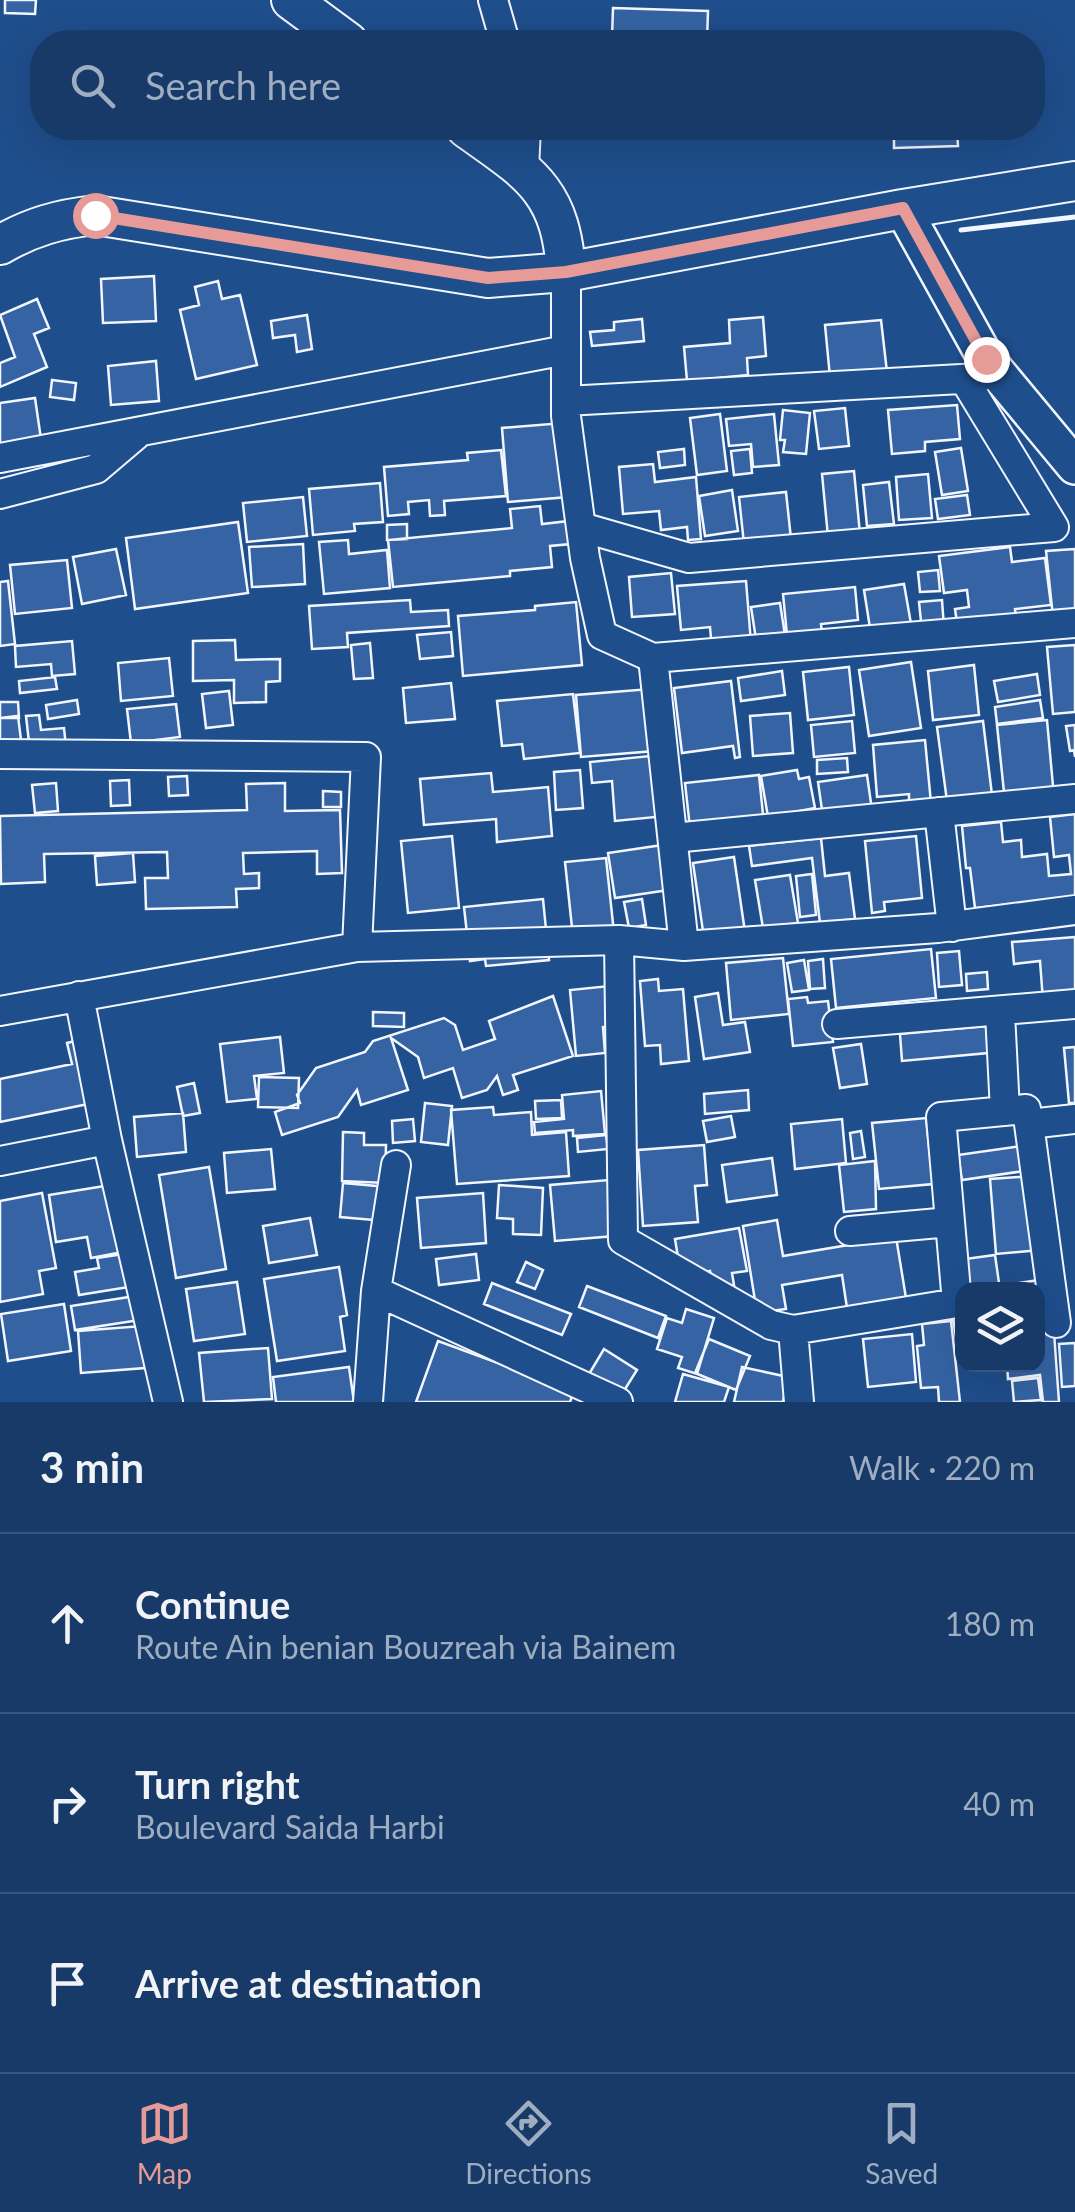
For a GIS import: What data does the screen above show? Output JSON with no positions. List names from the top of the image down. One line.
{"page":{"search":"Search here","heading":["3 min","Walk · 220 m"],"list":[["Continue","Route Ain benian Bouzreah via Bainem","180 m"],["Turn right","Boulevard Saida Harbi","40 m"],"Arrive at destination"],"nav":["Map","Directions","Saved"]}}
